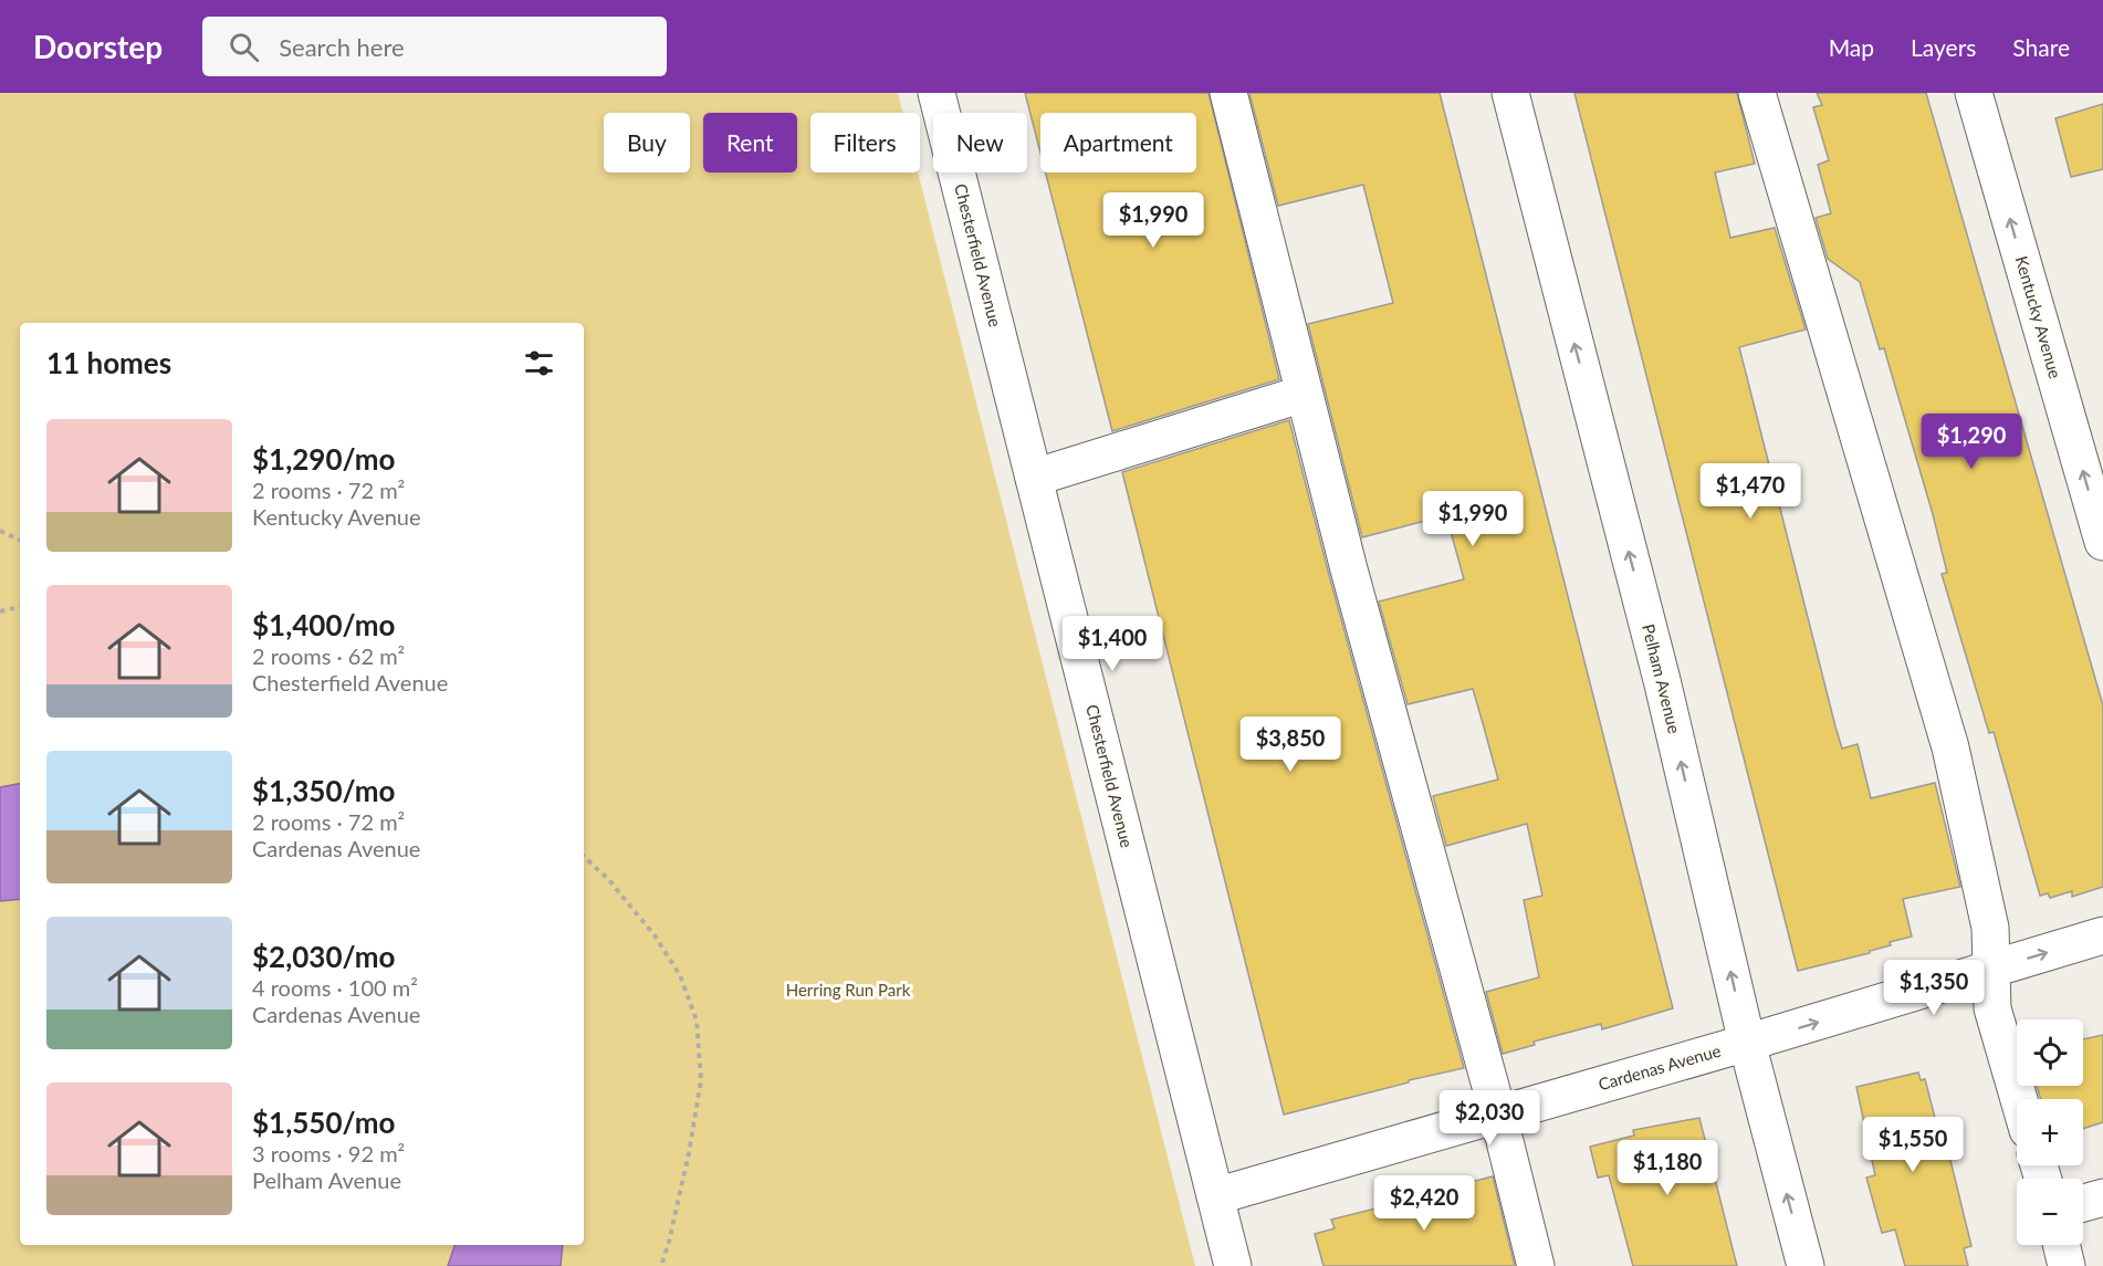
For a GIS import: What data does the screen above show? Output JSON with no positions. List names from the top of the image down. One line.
{"streets":{"street":["Chesterfield Avenue","Kentucky Avenue","Pelham Avenue","Cardenas Avenue"]},"crossings":[["Chesterfield Avenue","Cardenas Avenue"],["Pelham Avenue","Cardenas Avenue"]],"one_way":["Cardenas Avenue"],"parks":["Herring Run Park"],"page":{"header":"Doorstep","search":"Search here","nav":["Map","Layers","Share"],"chip":["Buy","Rent","Filters","New","Apartment"],"price":["$1,990","$1,290","$1,470","$1,990","$1,400","$3,850","$1,350","$2,030","$1,550","$1,180","$2,420"],"heading":"11 homes","list":[{"name":"$1,290/mo","note":"2 rooms · 72 m² · Kentucky Avenue"},{"name":"$1,400/mo","note":"2 rooms · 62 m² · Chesterfield Avenue"},{"name":"$1,350/mo","note":"2 rooms · 72 m² · Cardenas Avenue"},{"name":"$2,030/mo","note":"4 rooms · 100 m² · Cardenas Avenue"},{"name":"$1,550/mo","note":"3 rooms · 92 m² · Pelham Avenue"}],"map_buttons":["+","−"]}}
